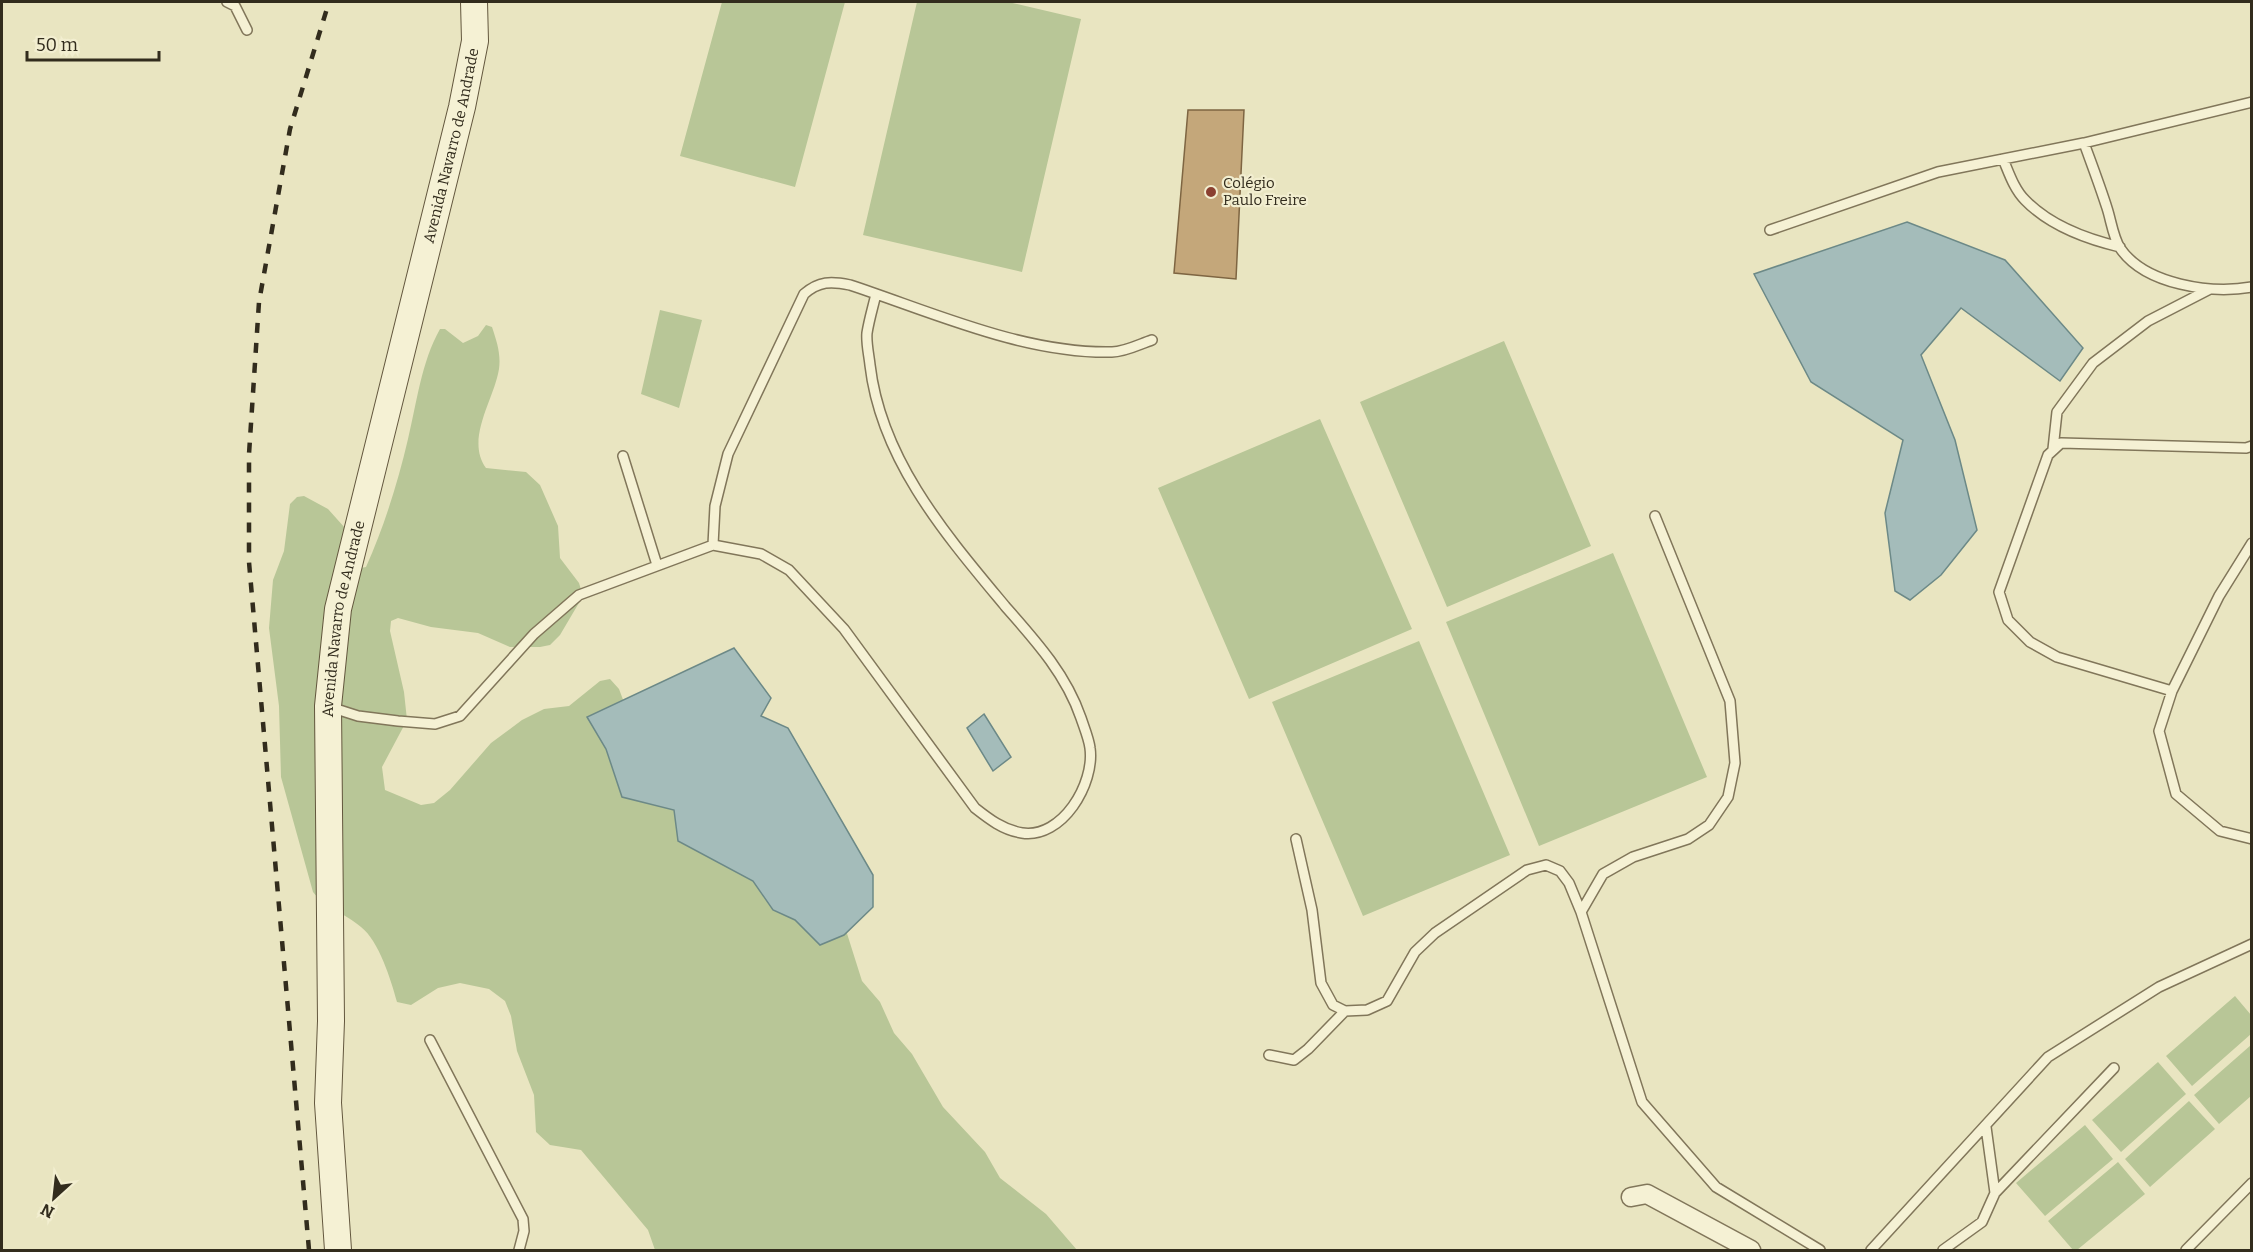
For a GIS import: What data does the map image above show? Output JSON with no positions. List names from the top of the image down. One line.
{"streets":{"street":["Avenida Navarro de Andrade"]},"places":["Colégio Paulo Freire"],"scale_bar":"50 m","north":"bottom left"}
